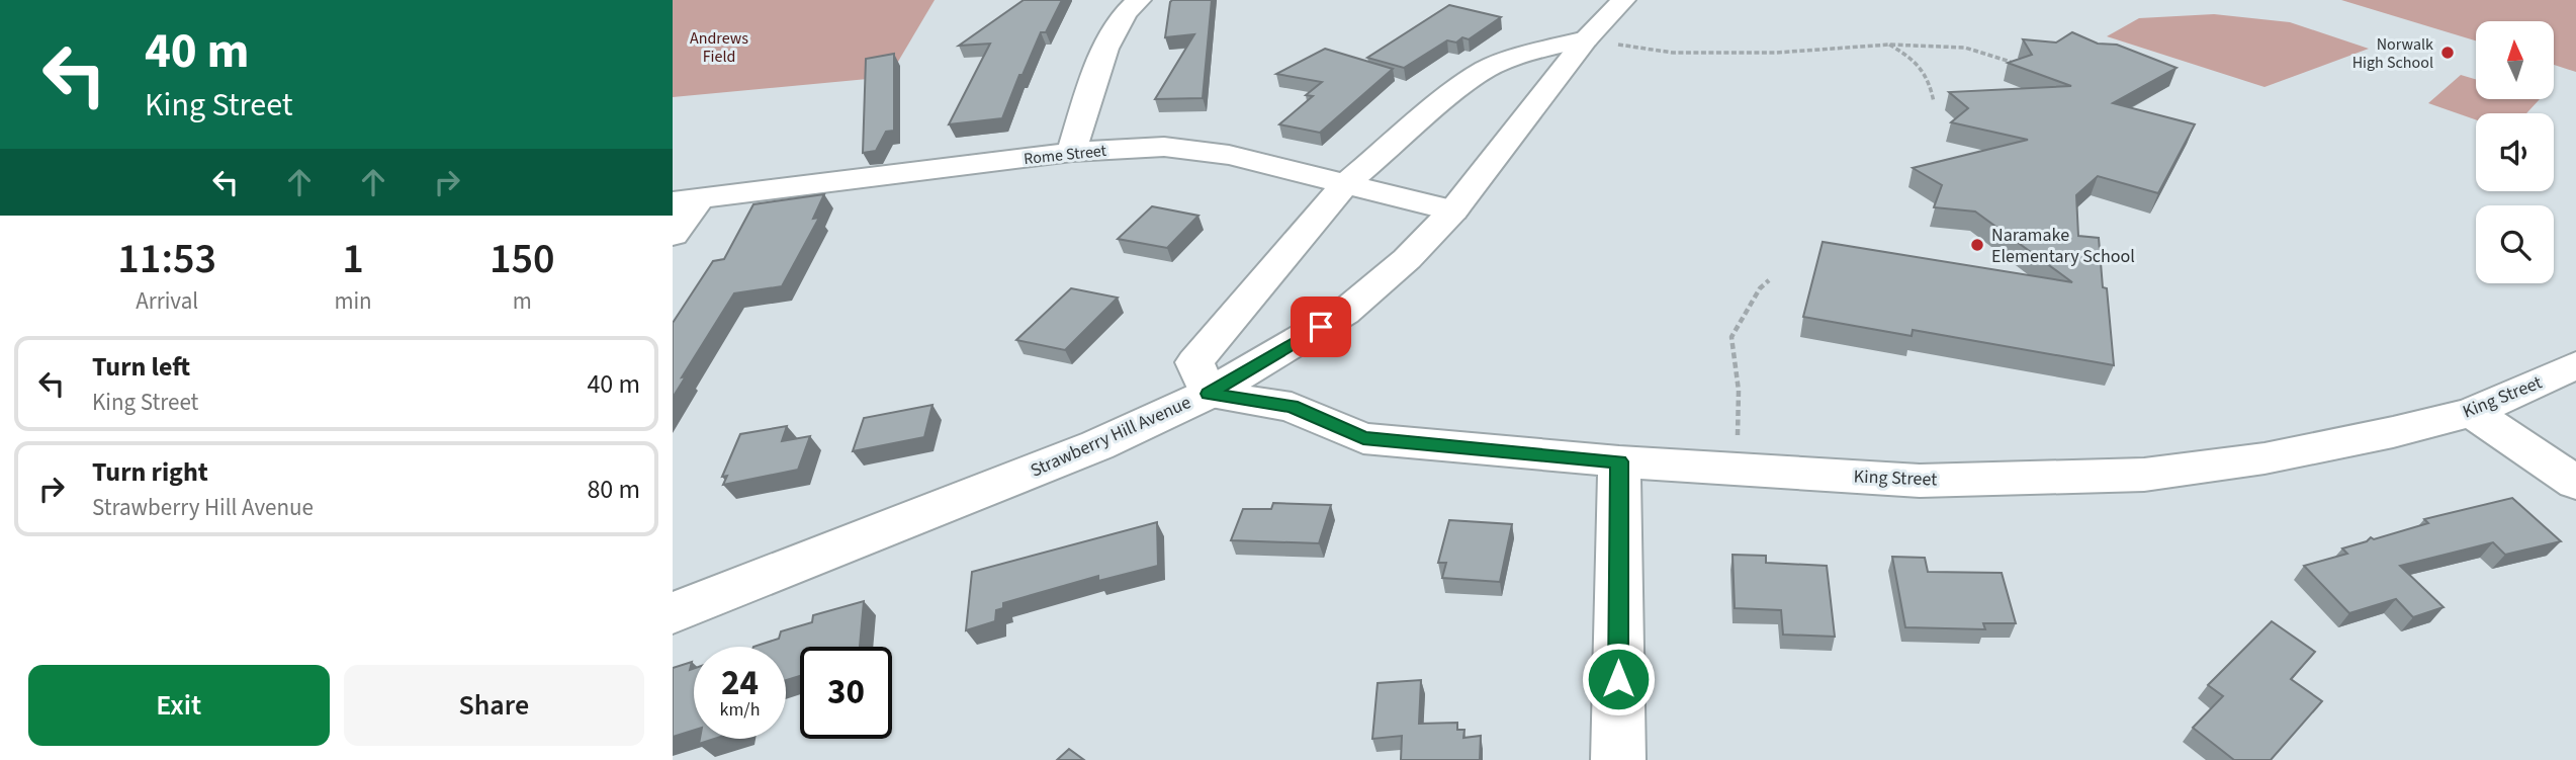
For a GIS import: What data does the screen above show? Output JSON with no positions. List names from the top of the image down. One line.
{"streets":{"street":["Rome Street","King Street","Strawberry Hill Avenue"]},"crossings":[["Rome Street","Strawberry Hill Avenue"],["King Street","Strawberry Hill Avenue"]],"parks":["Andrews Field"],"places":["Norwalk High School","Naramake Elementary School"],"north":"top","page":{"turn":["40 m","King Street"],"eta":["11:53","Arrival","1","min","150","m"],"list":[{"name":"Turn left","note":"King Street","value":"40 m"},{"name":"Turn right","note":"Strawberry Hill Avenue","value":"80 m"}],"speed":"24 km/h","limit":"30","buttons":["Exit","Share"]}}
